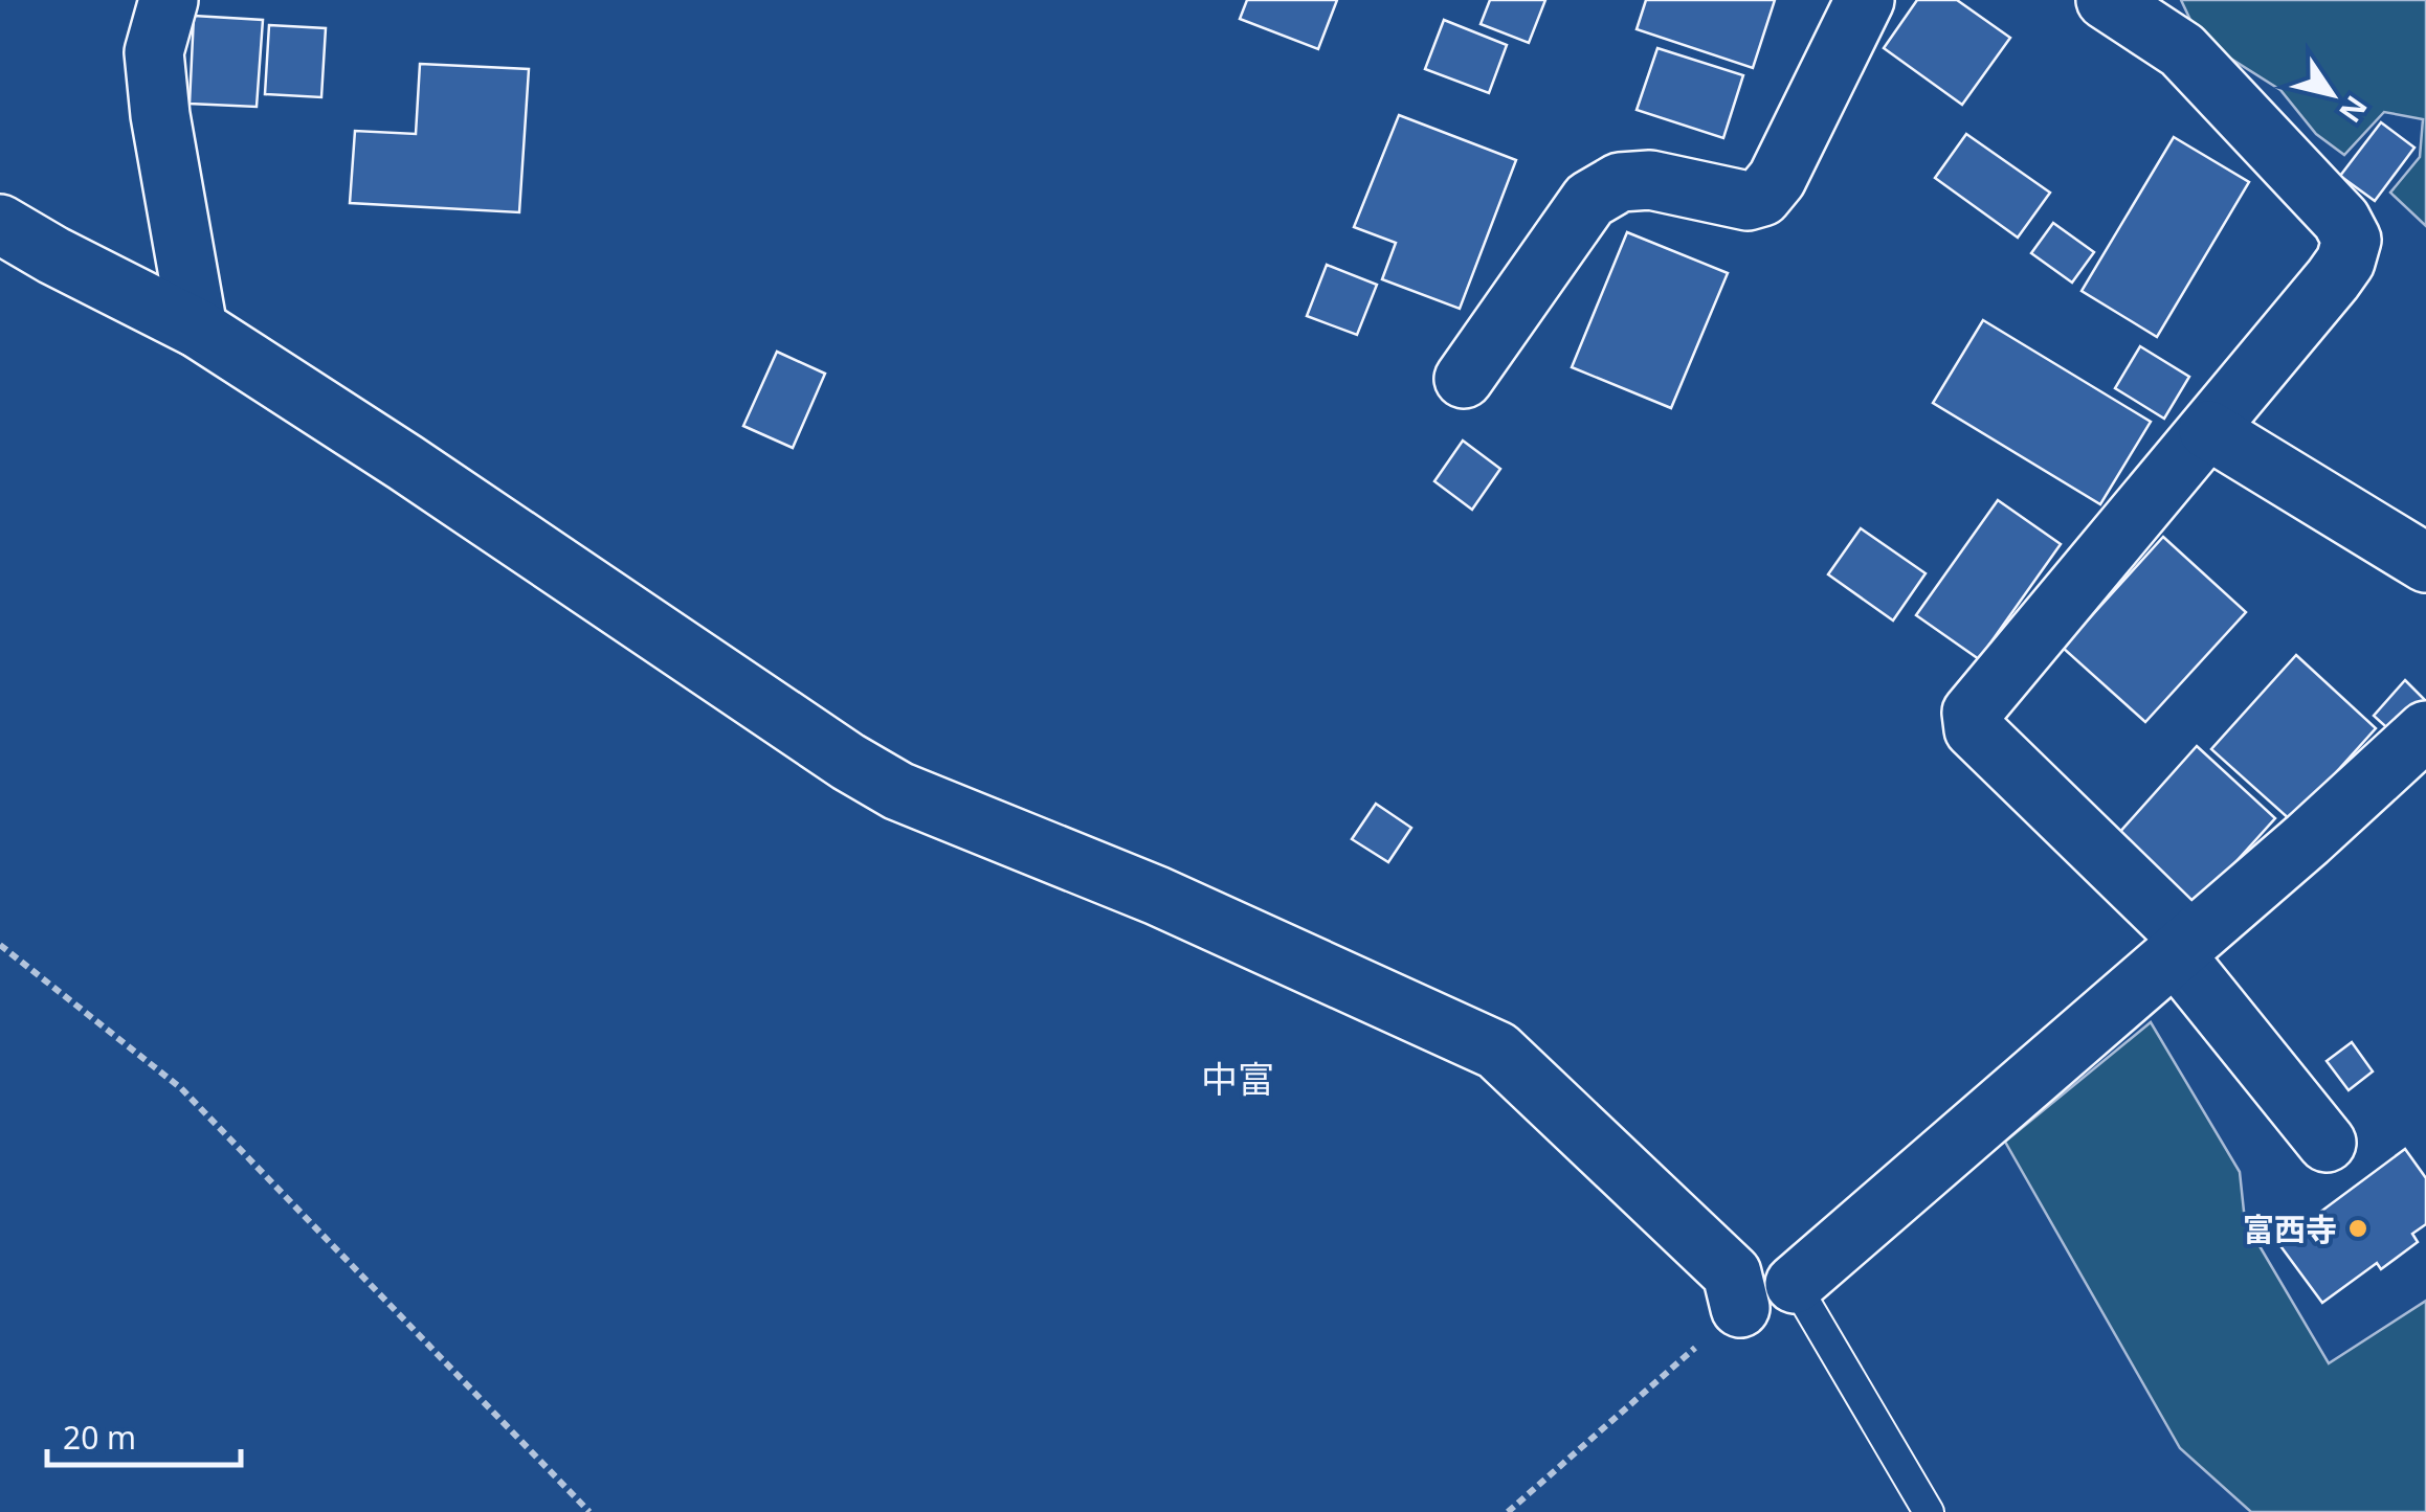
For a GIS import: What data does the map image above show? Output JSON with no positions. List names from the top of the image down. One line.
{"districts":["中富"],"places":["富西寺"],"scale_bar":"20 m","north":"bottom right"}
